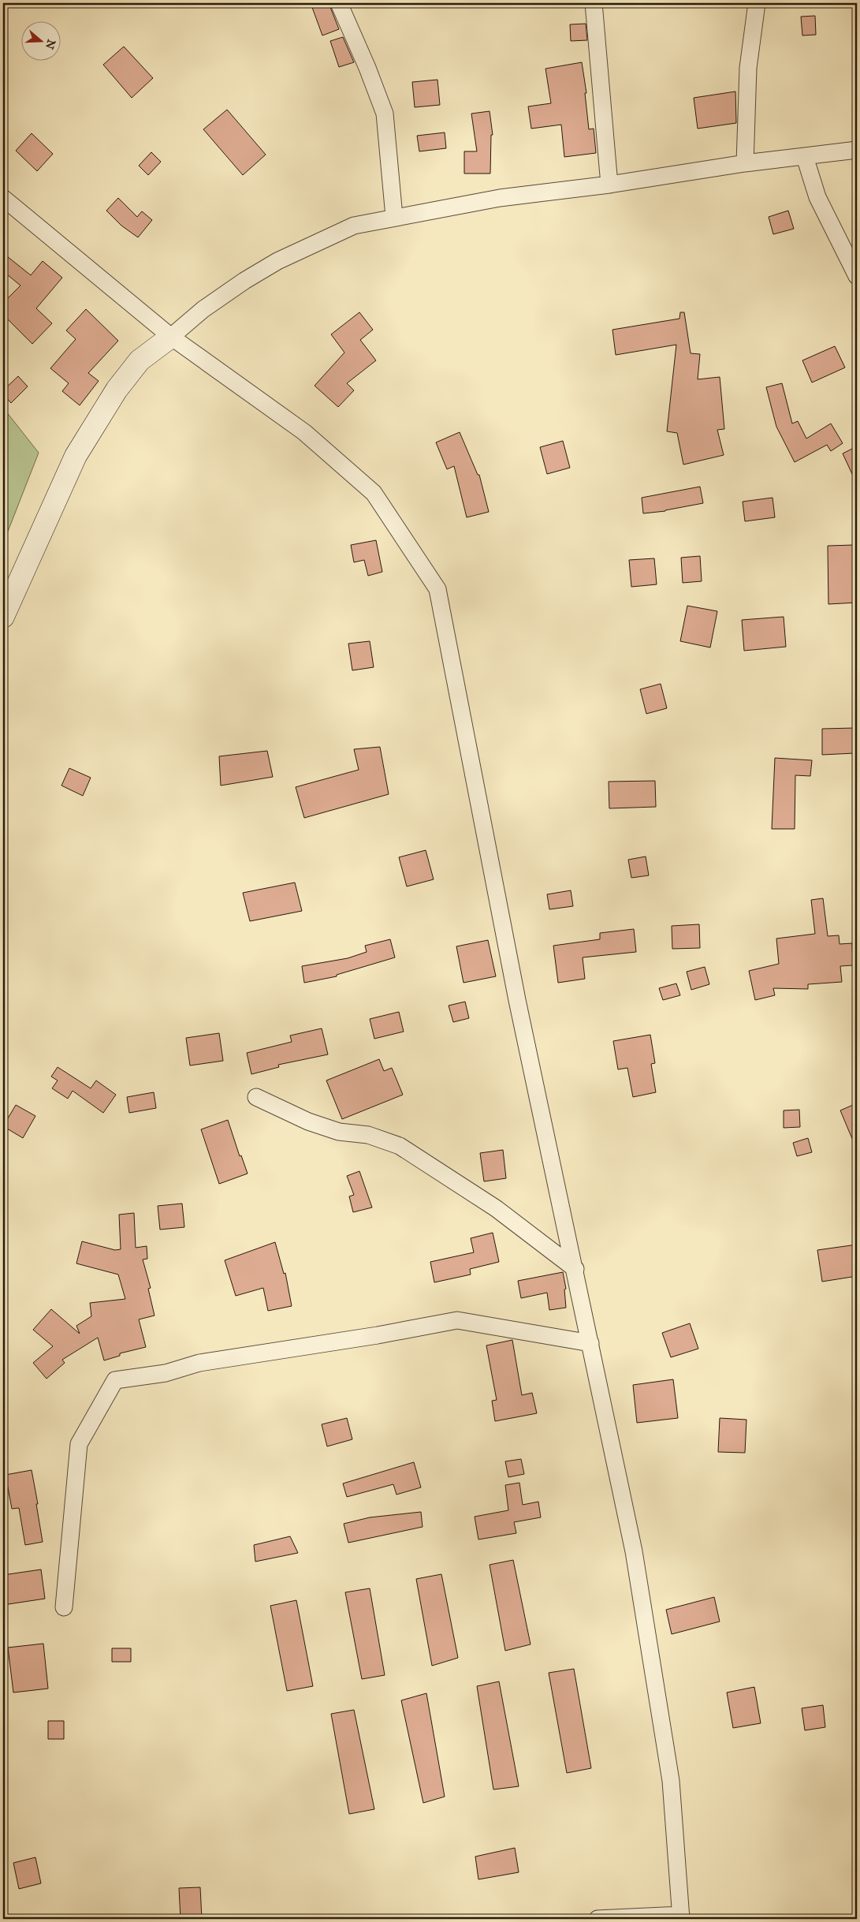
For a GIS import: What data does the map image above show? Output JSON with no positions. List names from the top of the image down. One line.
{"north":"right"}
